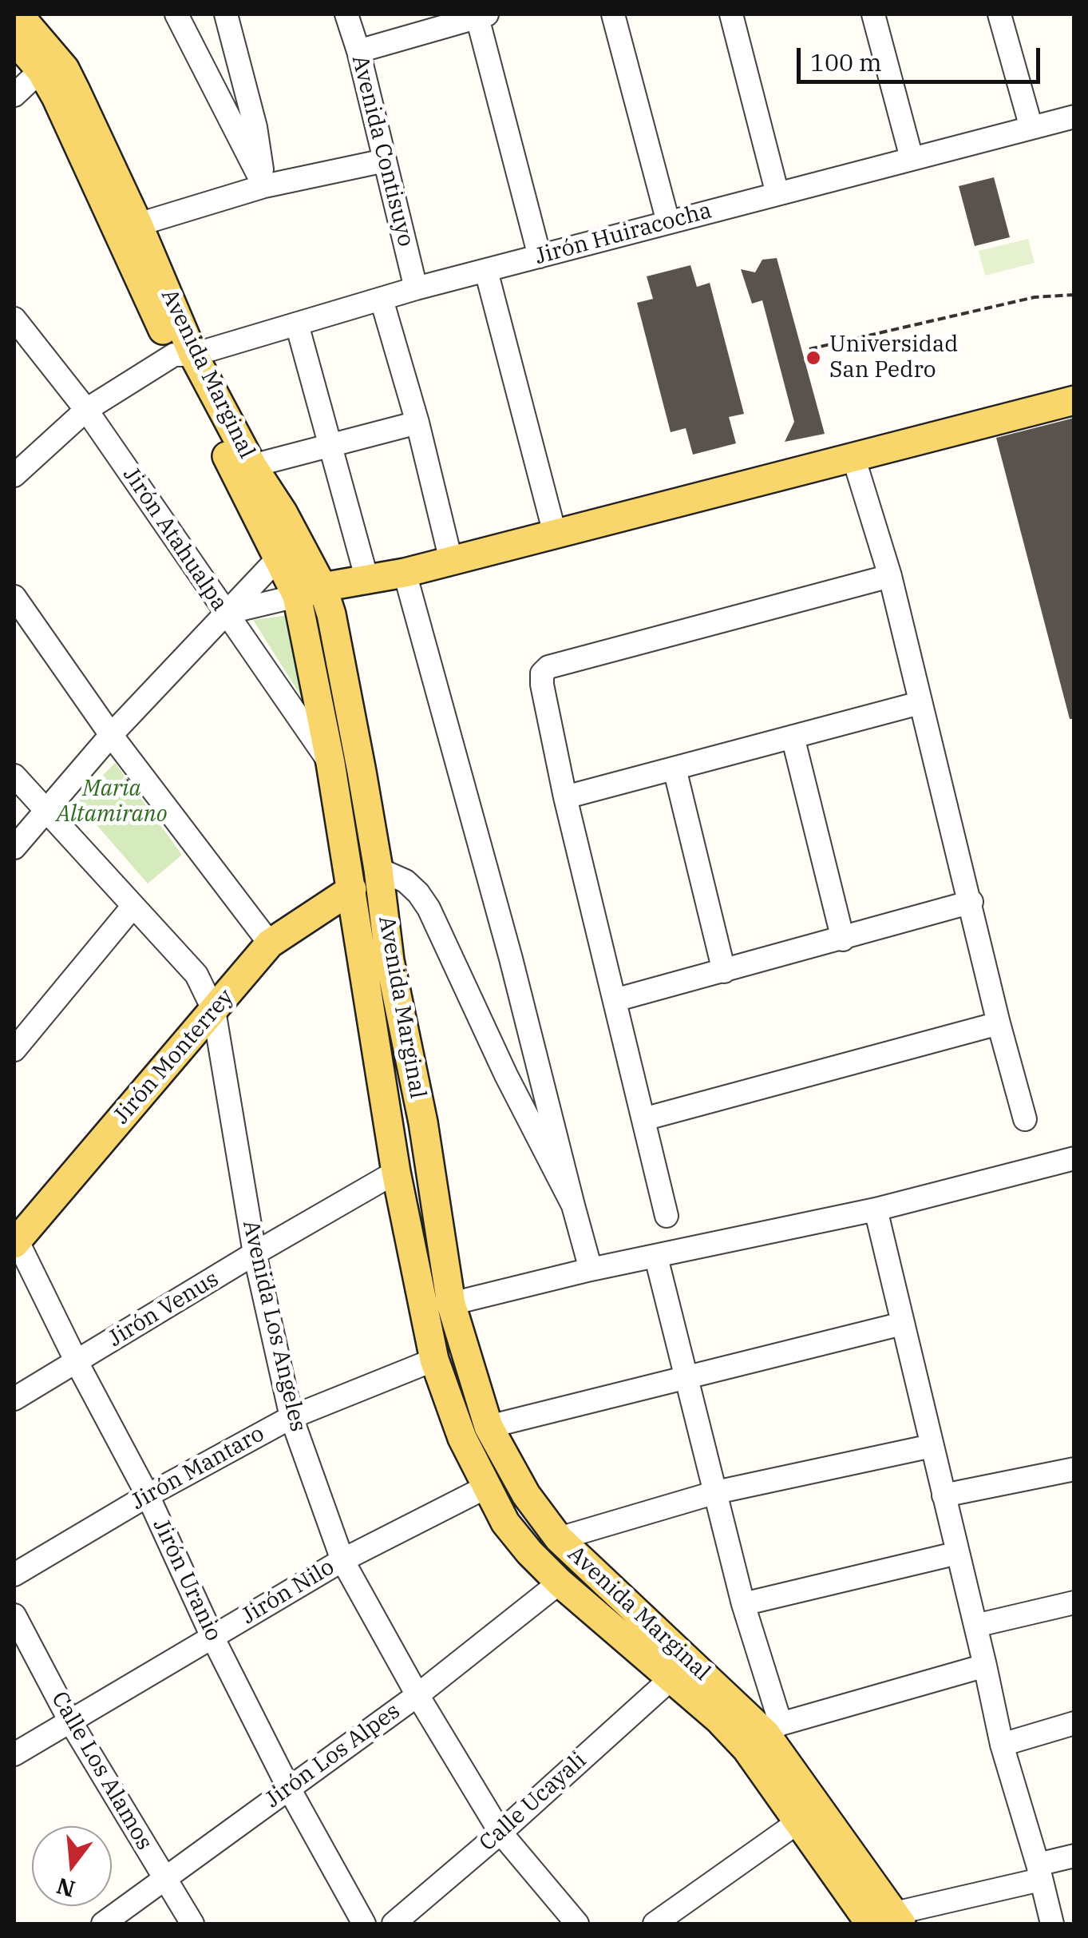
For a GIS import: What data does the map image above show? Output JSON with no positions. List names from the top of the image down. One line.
{"streets":{"main road":["Avenida Marginal","Jirón Monterrey"],"street":["Avenida Contisuyo","Jirón Huiracocha","Jirón Atahualpa","Jirón Venus","Avenida Los Angeles","Jirón Mantaro","Jirón Uranio","Jirón Nilo","Jirón Los Alpes","Calle Los Alamos","Calle Ucayali"]},"crossings":[["Avenida Contisuyo","Jirón Huiracocha"],["Jirón Huiracocha","Avenida Marginal"],["Jirón Huiracocha","Jirón Atahualpa"],["Avenida Marginal","Jirón Atahualpa"],["Avenida Marginal","Jirón Monterrey"],["Avenida Marginal","Jirón Venus"],["Avenida Marginal","Jirón Mantaro"],["Avenida Marginal","Jirón Nilo"],["Avenida Marginal","Jirón Los Alpes"],["Avenida Marginal","Calle Ucayali"],["Jirón Monterrey","Avenida Los Angeles"],["Jirón Monterrey","Jirón Uranio"],["Jirón Venus","Avenida Los Angeles"],["Jirón Venus","Jirón Uranio"],["Avenida Los Angeles","Jirón Mantaro"],["Avenida Los Angeles","Jirón Nilo"],["Avenida Los Angeles","Jirón Los Alpes"],["Avenida Los Angeles","Calle Ucayali"],["Jirón Mantaro","Jirón Uranio"],["Jirón Uranio","Jirón Nilo"],["Jirón Uranio","Jirón Los Alpes"],["Jirón Nilo","Calle Los Alamos"],["Jirón Los Alpes","Calle Los Alamos"]],"parks":["Maria Altamirano"],"places":["Universidad San Pedro"],"scale_bar":"100 m","north":"bottom"}
